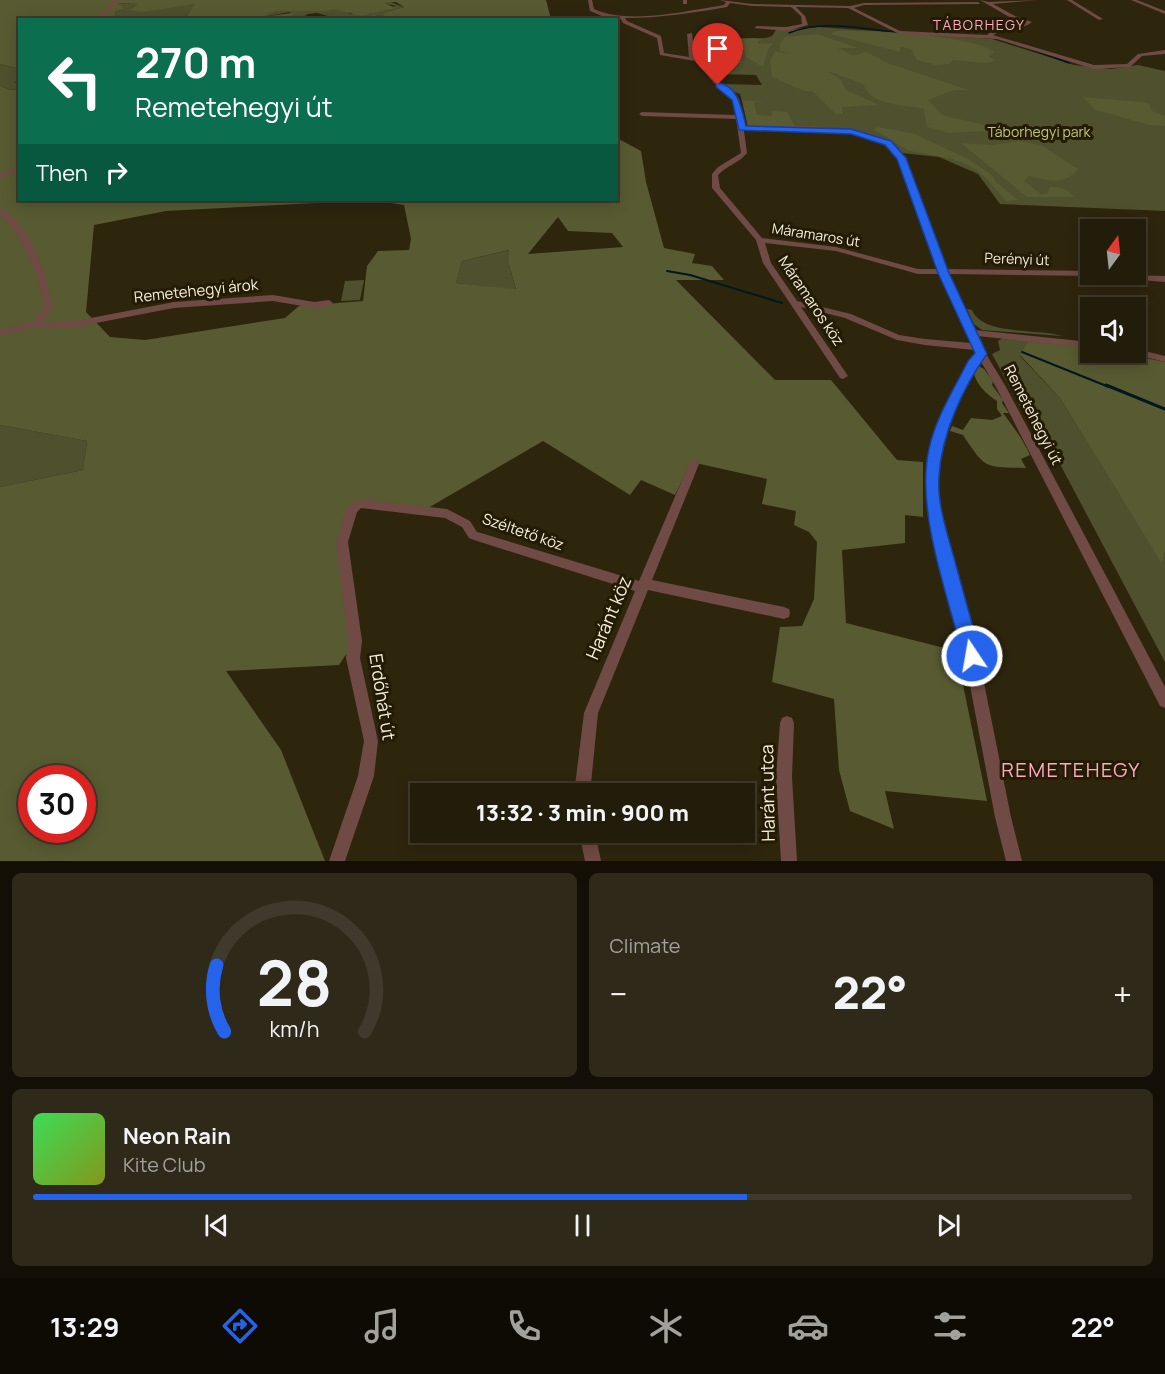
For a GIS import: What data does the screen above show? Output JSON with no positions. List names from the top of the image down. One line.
{"streets":{"street":["Máramaros út","Perényi út","Remetehegyi árok","Máramaros köz","Remetehegyi út","Széltető köz","Haránt köz","Erdőhát út","Haránt utca"]},"crossings":[["Máramaros út","Perényi út"],["Máramaros út","Máramaros köz"],["Máramaros út","Remetehegyi út"],["Perényi út","Remetehegyi út"],["Széltető köz","Haránt köz"],["Széltető köz","Erdőhát út"]],"districts":["TÁBORHEGY","REMETEHEGY"],"parks":["Táborhegyi park"],"north":"top","page":{"turn":["270 m","Remetehegyi út"],"then":"Then","limit":"30","trip":"13:32 · 3 min · 900 m","tile":"Climate","heat":["−","22°","+"],"song":["Neon Rain","Kite Club"],"tabs":["13:29","22°"],"gauge":["28","km/h"]}}
